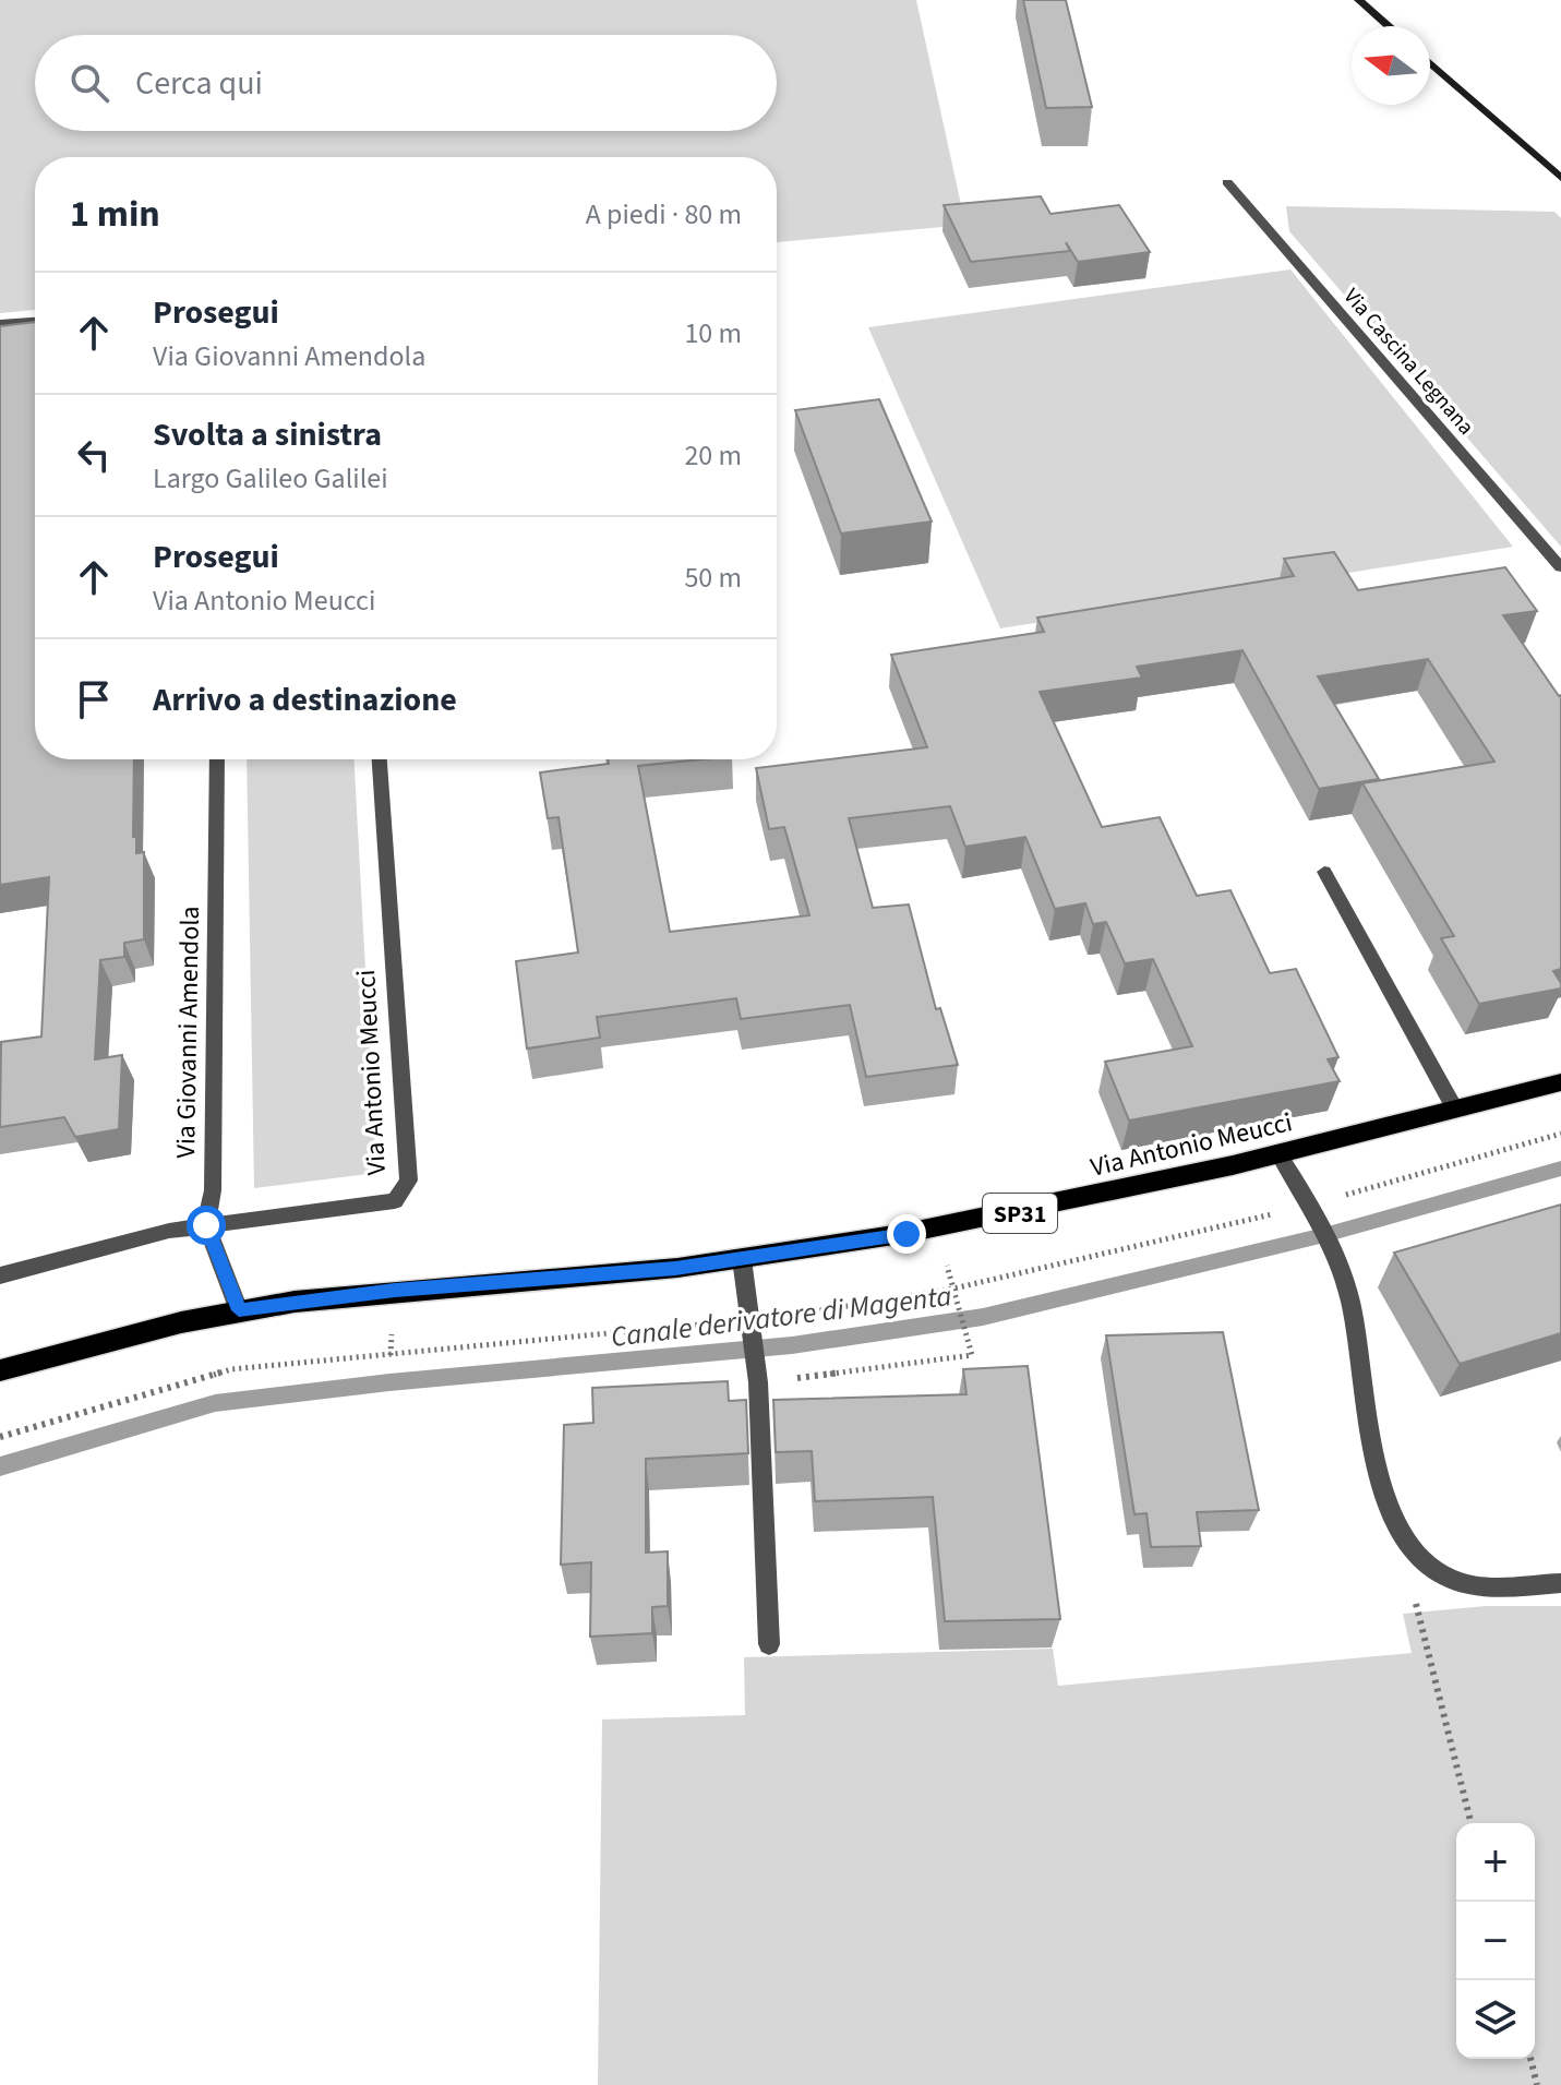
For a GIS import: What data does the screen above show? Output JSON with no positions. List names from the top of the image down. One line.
{"streets":{"main road":["Via Antonio Meucci","SP31"],"street":["Via Cascina Legnana","Via Giovanni Amendola"]},"crossings":[["Via Giovanni Amendola","Via Antonio Meucci"],["Via Giovanni Amendola","SP31"],["Via Antonio Meucci","SP31"]],"water":["Canale derivatore di Magenta"],"north":"left","page":{"search":"Cerca qui","heading":["1 min","A piedi · 80 m"],"list":[["Prosegui","Via Giovanni Amendola","10 m"],["Svolta a sinistra","Largo Galileo Galilei","20 m"],["Prosegui","Via Antonio Meucci","50 m"],"Arrivo a destinazione"],"map_buttons":["+","−"]}}
